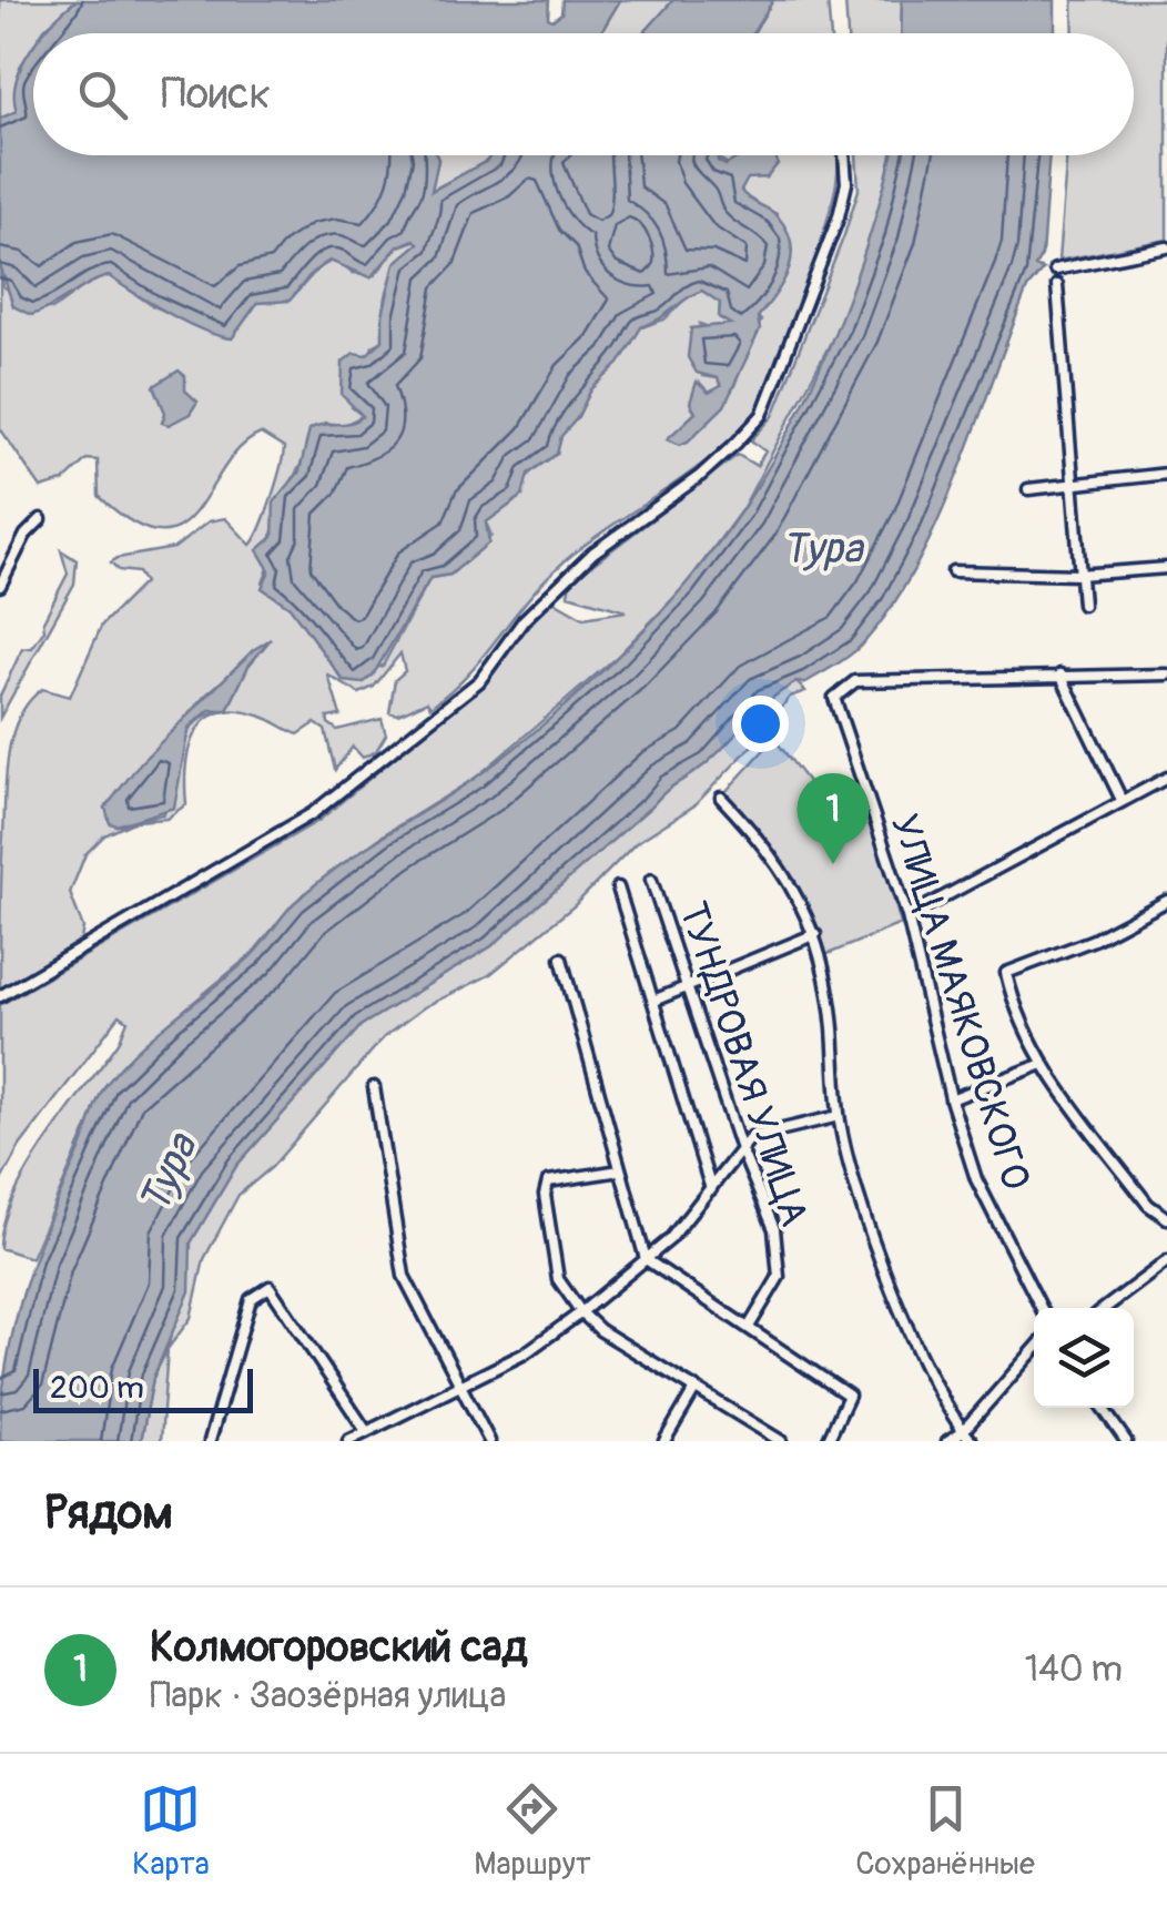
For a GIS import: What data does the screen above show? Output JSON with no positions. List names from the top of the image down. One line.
{"streets":{"street":["УЛИЦА МАЯКОВСКОГО","ТУНДРОВАЯ УЛИЦА"]},"water":["Тура"],"scale_bar":"200 m","page":{"search":"Поиск","pins":"1","scale":"200 m","heading":"Рядом","list":[{"mark":"1","name":"Колмогоровский сад","note":"Парк · Заозёрная улица","value":"140 m"}],"nav":["Карта","Маршрут","Сохранённые"]}}
